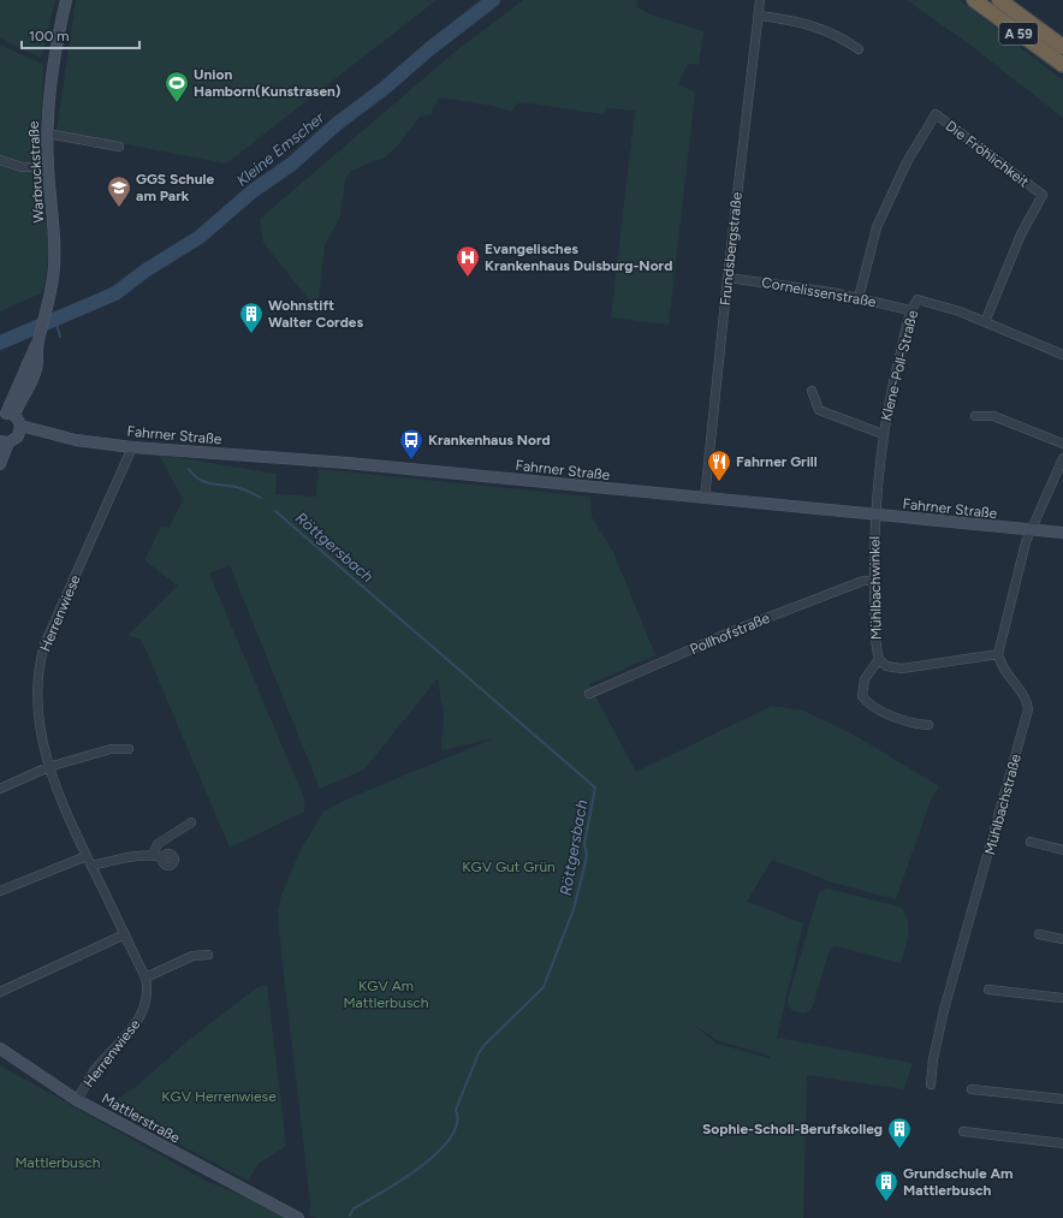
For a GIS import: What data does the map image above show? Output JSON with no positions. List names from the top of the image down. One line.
{"streets":{"highway":["A 59"],"street":["Die Fröhlichkeit","Warbruckstraße","Frundsbergstraße","Cornelissenstraße","Klene-Poll-Straße","Fahrner Straße","Mühlbachwinkel","Herrenwiese","Pollhofstraße","Mühlbachstraße","Mattlerstraße"]},"crossings":[["Die Fröhlichkeit","Cornelissenstraße"],["Die Fröhlichkeit","Klene-Poll-Straße"],["Frundsbergstraße","Cornelissenstraße"],["Frundsbergstraße","Fahrner Straße"],["Cornelissenstraße","Klene-Poll-Straße"],["Klene-Poll-Straße","Fahrner Straße"],["Klene-Poll-Straße","Mühlbachwinkel"],["Fahrner Straße","Mühlbachwinkel"],["Fahrner Straße","Herrenwiese"],["Mühlbachwinkel","Pollhofstraße"],["Mühlbachwinkel","Mühlbachstraße"],["Herrenwiese","Mattlerstraße"]],"water":["Kleine Emscher","Röttgersbach"],"parks":["KGV Gut Grün","KGV Am Mattlerbusch","KGV Herrenwiese","Mattlerbusch"],"places":{"sports":["Union Hamborn(Kunstrasen)"],"school or university":["GGS Schule am Park"],"hospital":["Evangelisches Krankenhaus Duisburg-Nord"],"building":["Wohnstift Walter Cordes","Sophie-Scholl-Berufskolleg","Grundschule Am Mattlerbusch"],"bus stop":["Krankenhaus Nord"],"restaurant":["Fahrner Grill"]},"scale_bar":"100 m"}
